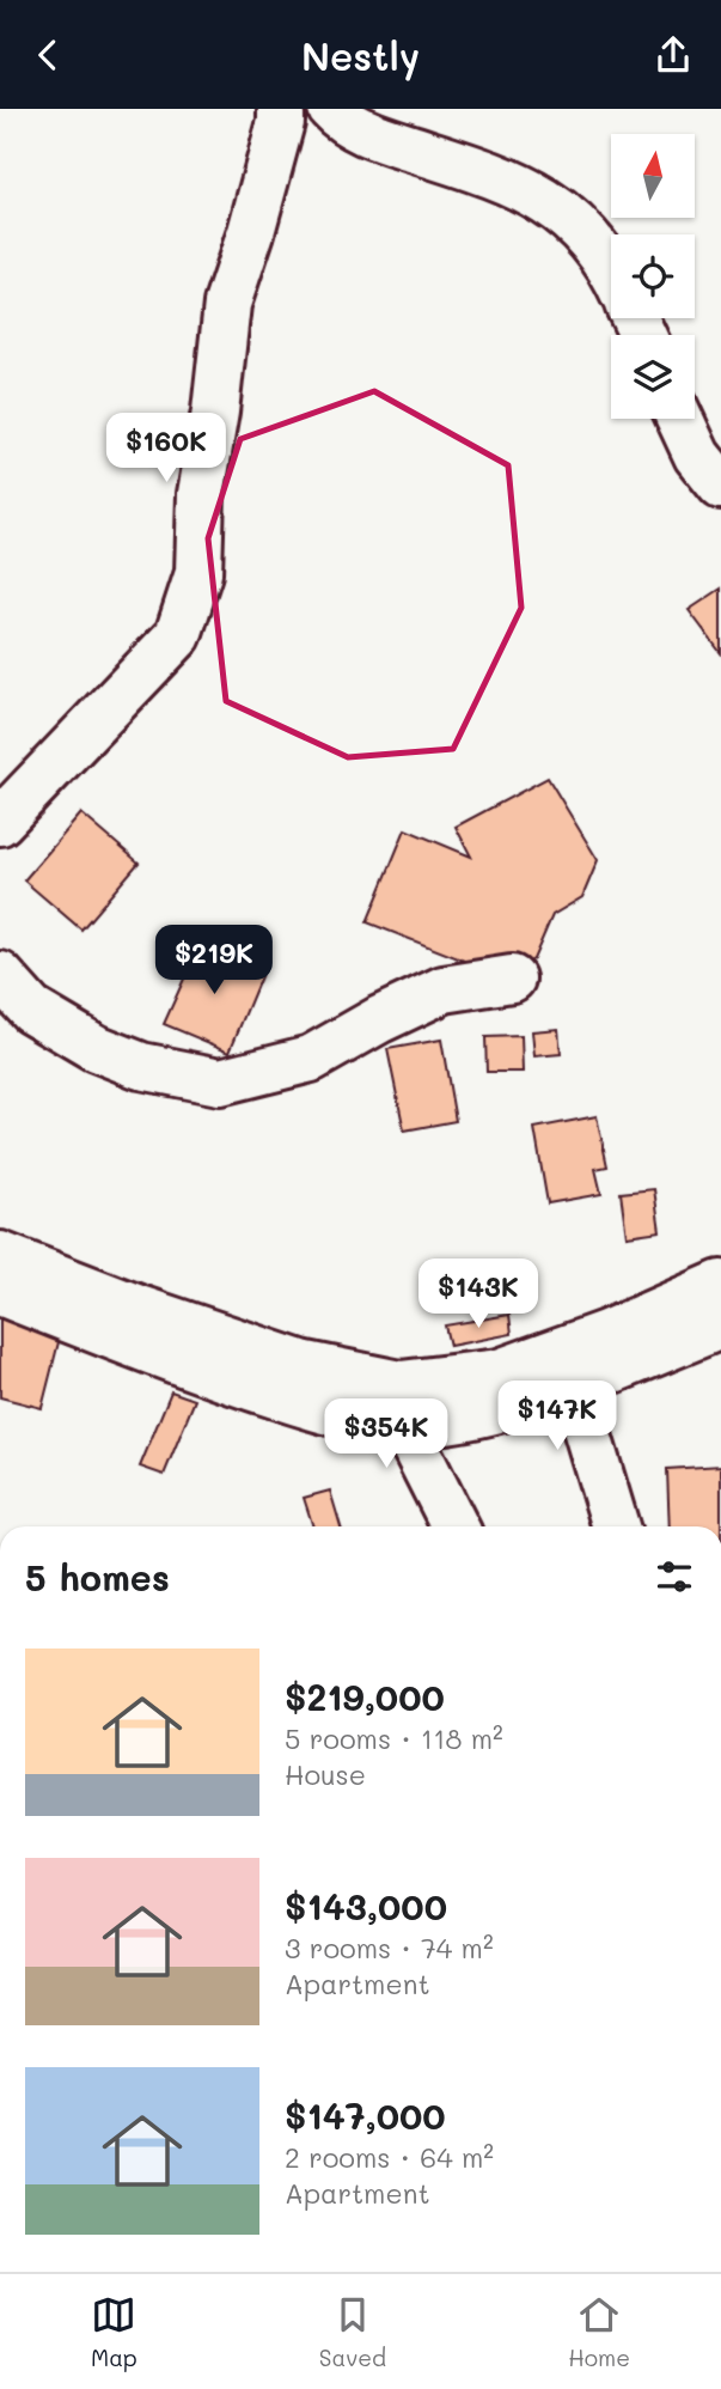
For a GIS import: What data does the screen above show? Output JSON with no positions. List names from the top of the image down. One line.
{"north":"top","page":{"header":"Nestly","price":["$160K","$219K","$143K","$147K","$354K"],"heading":"5 homes","list":[{"name":"$219,000","note":"5 rooms · 118 m² · House"},{"name":"$143,000","note":"3 rooms · 74 m² · Apartment"},{"name":"$147,000","note":"2 rooms · 64 m² · Apartment"}],"tabs":["Map","Saved","Home"]}}
